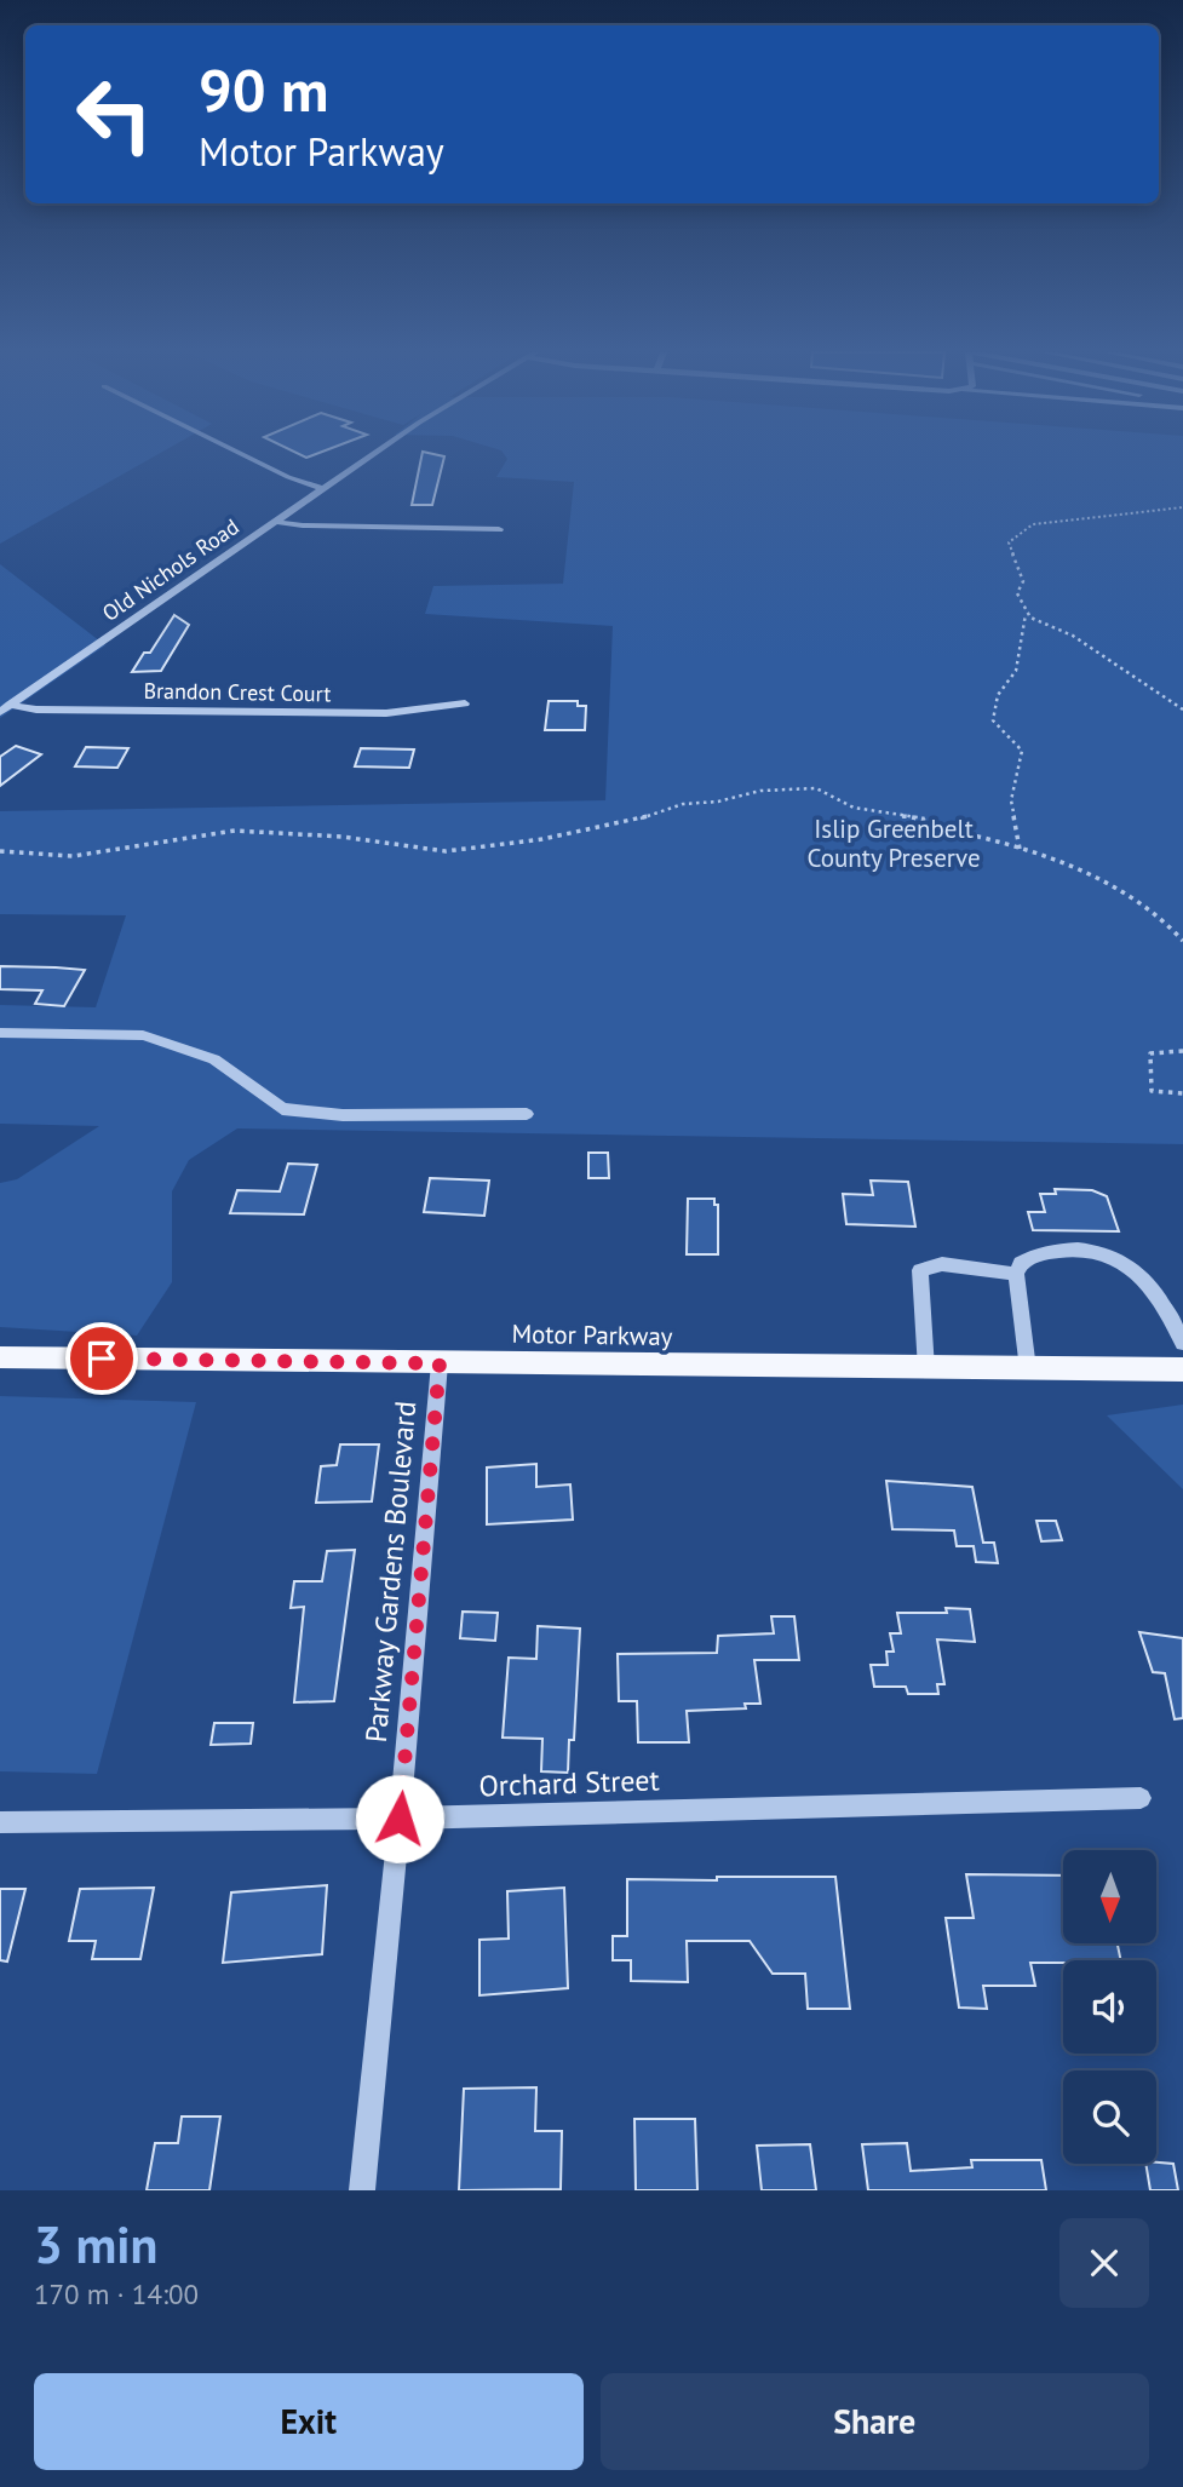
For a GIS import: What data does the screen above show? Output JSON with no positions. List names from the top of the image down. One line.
{"streets":{"main road":["Motor Parkway"],"street":["Old Nichols Road","Brandon Crest Court","Parkway Gardens Boulevard","Orchard Street"]},"crossings":[["Old Nichols Road","Brandon Crest Court"],["Motor Parkway","Parkway Gardens Boulevard"],["Parkway Gardens Boulevard","Orchard Street"]],"parks":["Islip Greenbelt County Preserve"],"north":"bottom","page":{"turn":["90 m","Motor Parkway"],"heading":["3 min","170 m · 14:00"],"buttons":["Exit","Share"]}}
